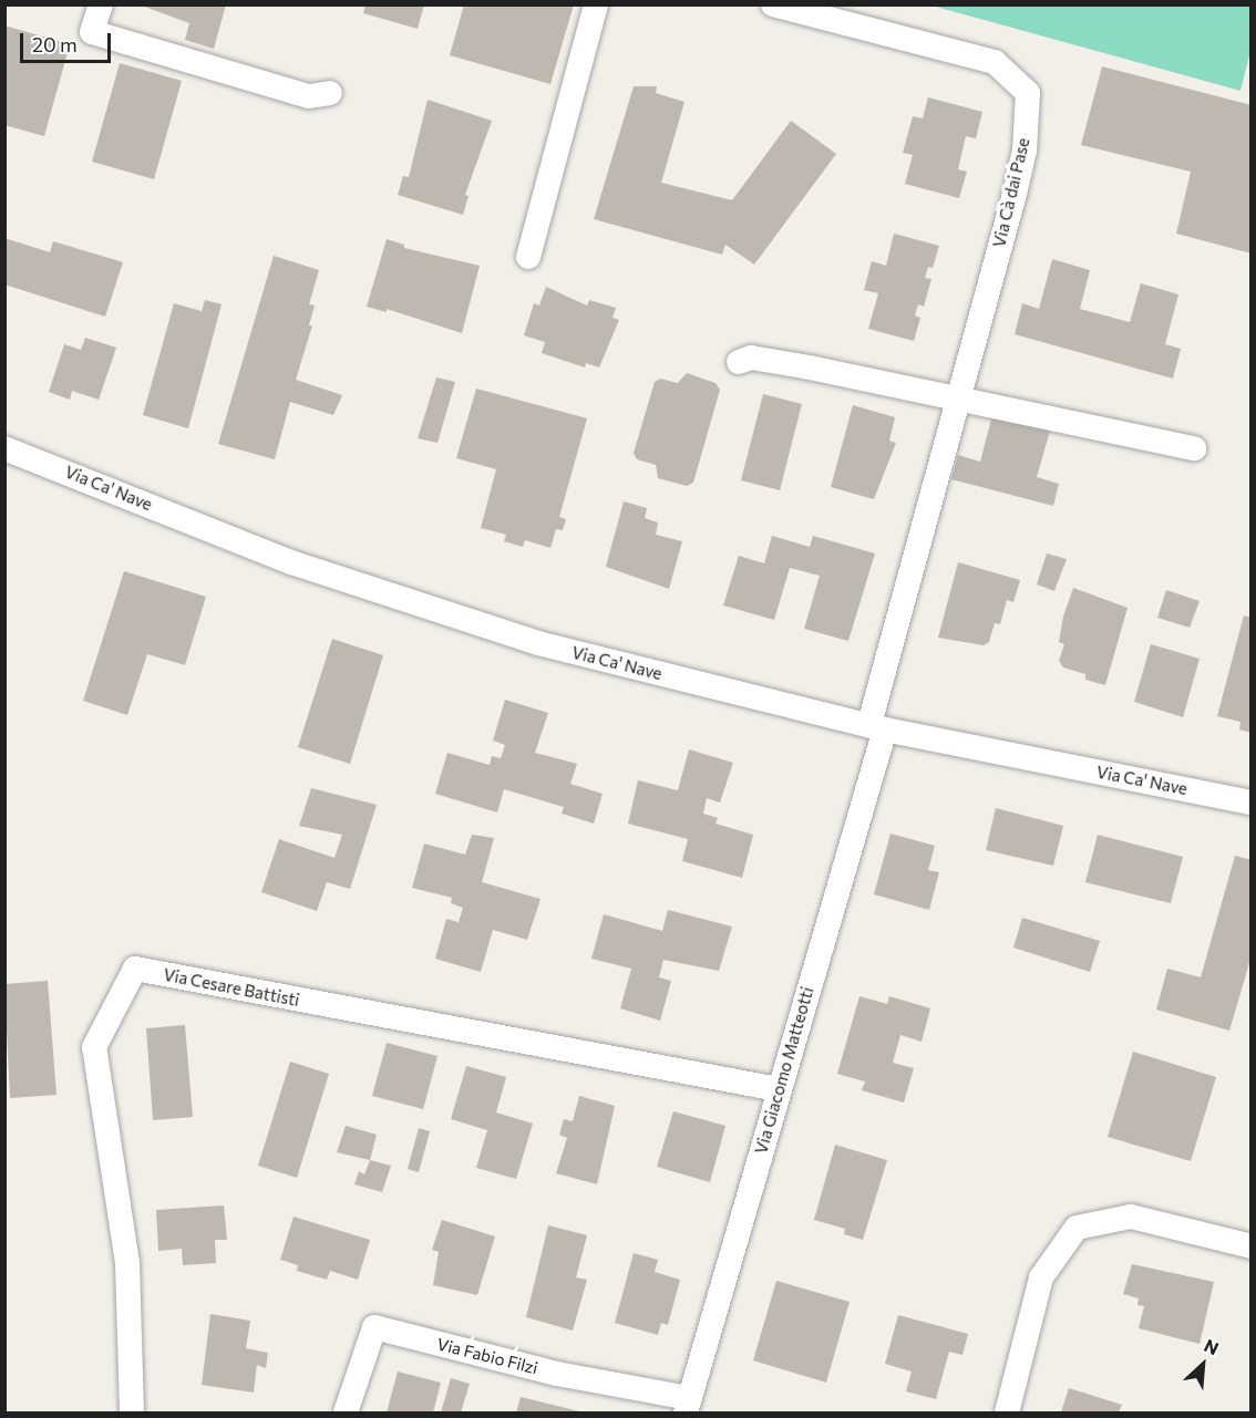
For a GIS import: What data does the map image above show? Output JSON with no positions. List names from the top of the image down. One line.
{"streets":{"street":["Via Cà dai Pase","Via Ca' Nave","Via Cesare Battisti","Via Giacomo Matteotti","Via Fabio Filzi"]},"crossings":[["Via Cà dai Pase","Via Ca' Nave"],["Via Cà dai Pase","Via Giacomo Matteotti"],["Via Ca' Nave","Via Giacomo Matteotti"],["Via Cesare Battisti","Via Giacomo Matteotti"],["Via Giacomo Matteotti","Via Fabio Filzi"]],"scale_bar":"20 m","north":"top right"}
